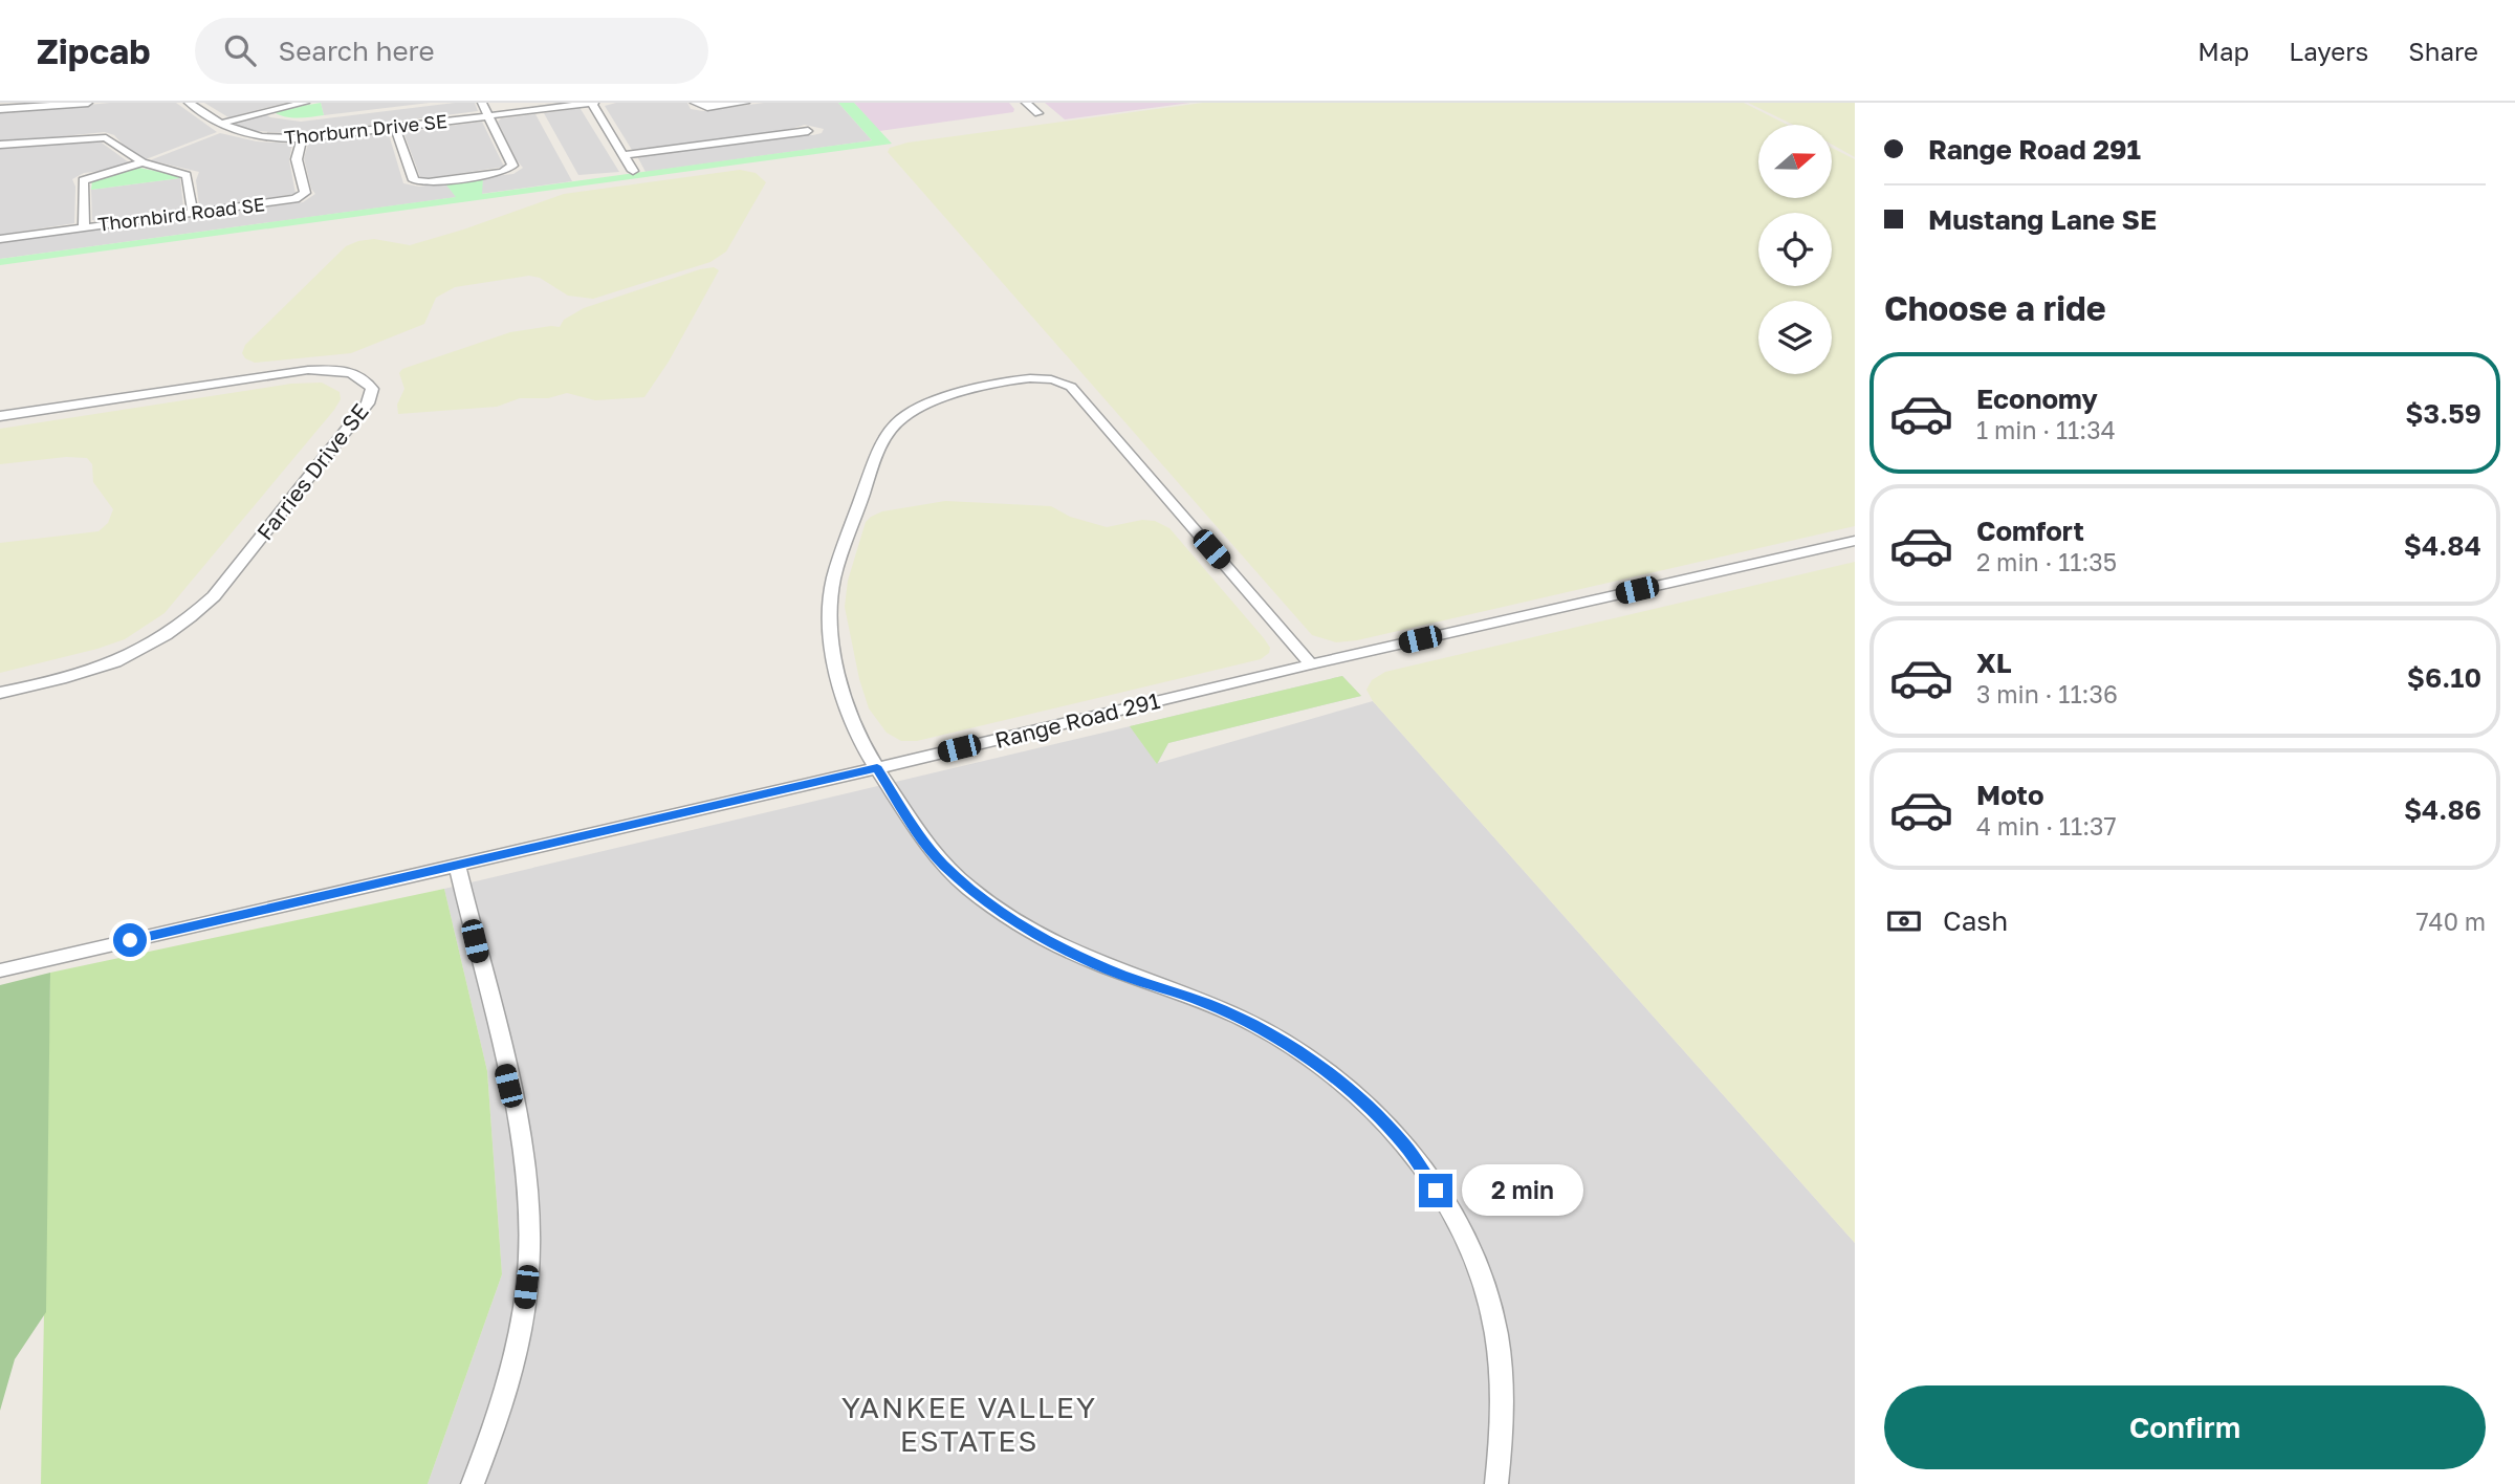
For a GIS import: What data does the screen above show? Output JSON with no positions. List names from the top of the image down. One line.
{"streets":{"street":["Thorburn Drive SE","Thornbird Road SE","Farries Drive SE","Range Road 291"]},"crossings":[["Thorburn Drive SE","Thornbird Road SE"]],"districts":["YANKEE VALLEY ESTATES"],"north":"right","page":{"header":"Zipcab","search":"Search here","nav":["Map","Layers","Share"],"banner":["Range Road 291","Mustang Lane SE"],"heading":"Choose a ride","list":[{"name":"Economy","note":"1 min · 11:34","value":"$3.59"},{"name":"Comfort","note":"2 min · 11:35","value":"$4.84"},{"name":"XL","note":"3 min · 11:36","value":"$6.10"},{"name":"Moto","note":"4 min · 11:37","value":"$4.86"}],"pay":["Cash","740 m"],"bubble":"2 min","buttons":"Confirm"}}
